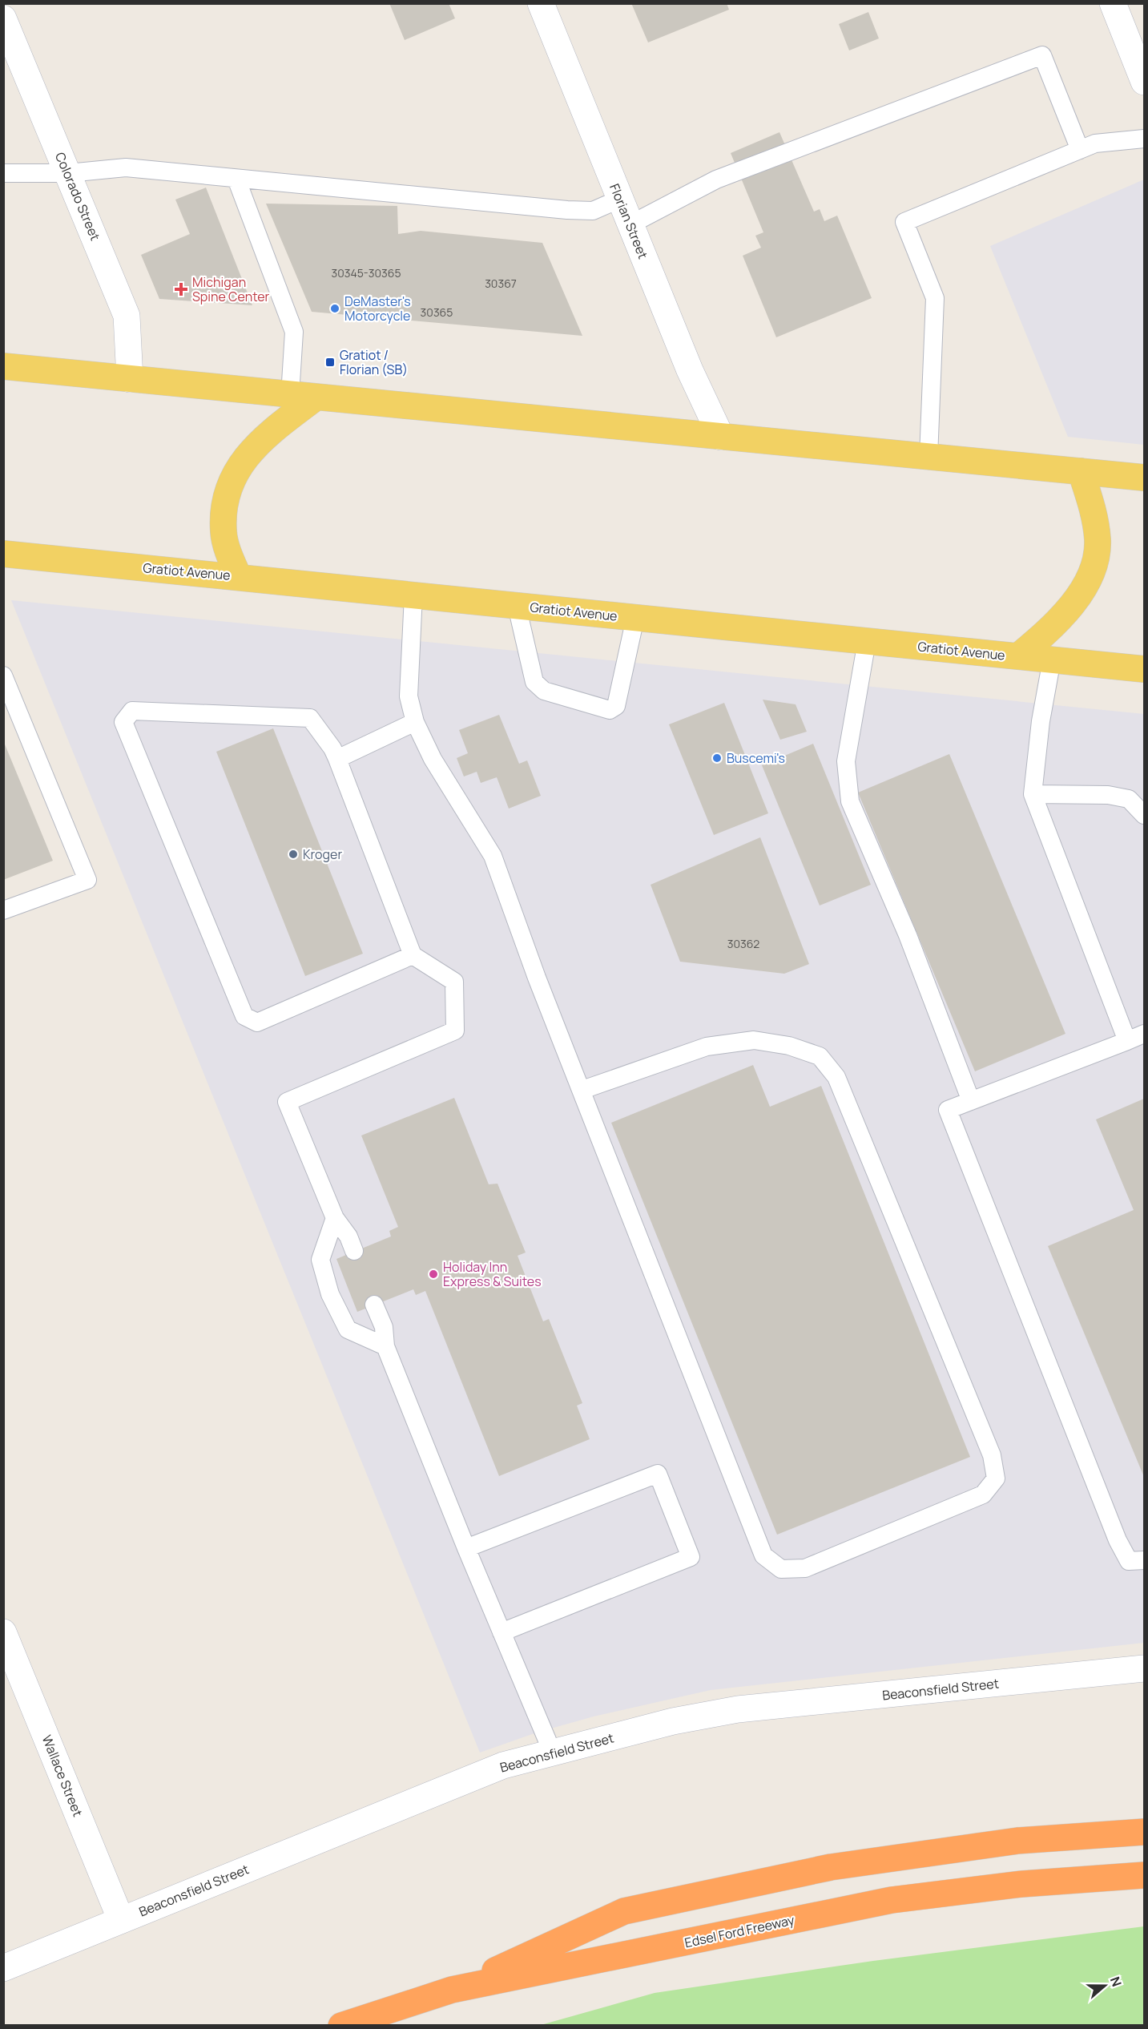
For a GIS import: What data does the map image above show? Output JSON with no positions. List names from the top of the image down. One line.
{"streets":{"highway":["Edsel Ford Freeway"],"main road":["Gratiot Avenue"],"street":["Colorado Street","Florian Street","Beaconsfield Street","Wallace Street"]},"crossings":[["Beaconsfield Street","Wallace Street"]],"places":{"health":["Michigan Spine Center"],"other":["DeMaster's Motorcycle","Buscemi's","Kroger","Holiday Inn Express & Suites"],"transit":["Gratiot / Florian (SB)"]},"house_numbers":["30345-30365","30367","30365","30362"],"north":"right"}
